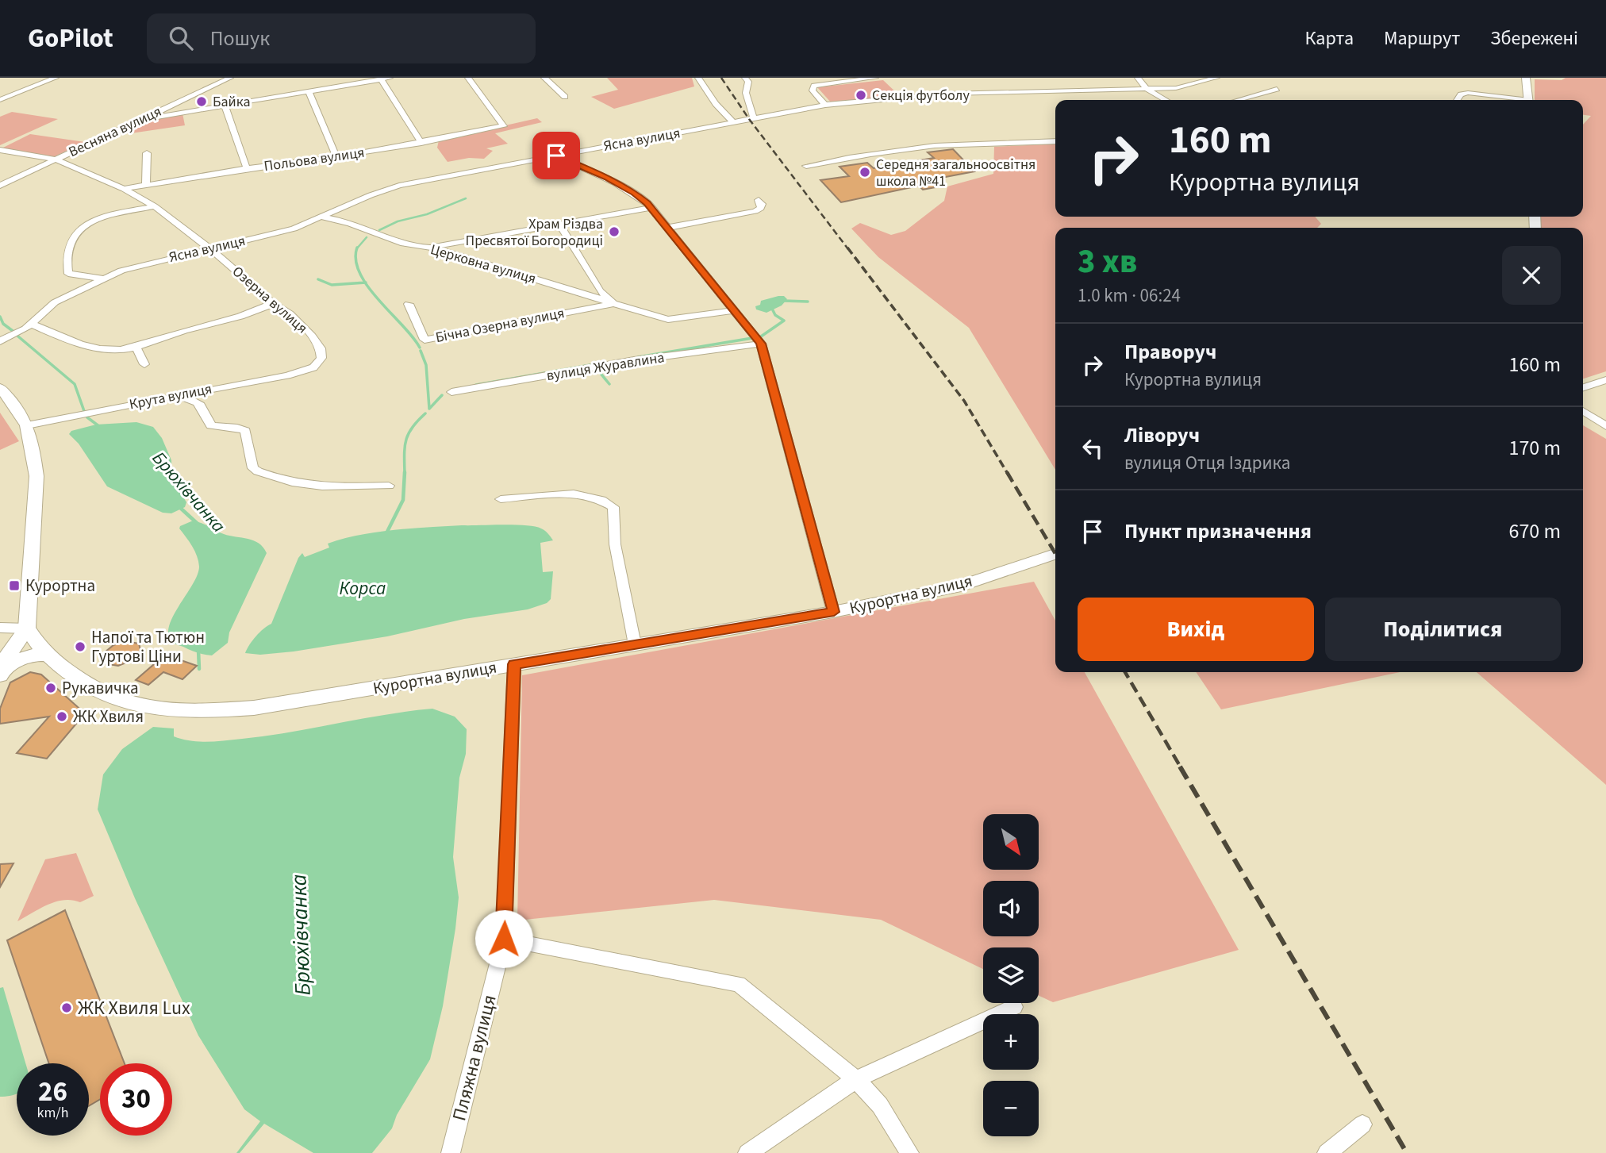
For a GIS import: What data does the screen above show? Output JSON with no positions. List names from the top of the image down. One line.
{"streets":{"main road":["Курортна вулиця"],"street":["Весняна вулиця","Ясна вулиця","Польова вулиця","Церковна вулиця","Озерна вулиця","Бічна Озерна вулиця","вулиця Журавлина","Крута вулиця","Пляжна вулиця"]},"crossings":[["Весняна вулиця","Озерна вулиця"],["Ясна вулиця","Церковна вулиця"],["Ясна вулиця","Озерна вулиця"],["Польова вулиця","Озерна вулиця"],["Церковна вулиця","Бічна Озерна вулиця"],["Озерна вулиця","Крута вулиця"],["Курортна вулиця","Пляжна вулиця"]],"water":["Брюхівчанка","Корса"],"places":{"other":["Секція футболу","Байка","Середня загальноосвітня школа №41","Храм Різдва Пресвятої Богородиці","Напої та Тютюн Гуртові Ціни","Рукавичка","ЖК Хвиля","ЖК Хвиля Lux"],"transit":["Курортна"]},"north":"bottom right","page":{"header":"GoPilot","search":"Пошук","nav":["Карта","Маршрут","Збережені"],"turn":["160 m","Курортна вулиця"],"heading":["3 хв","1.0 km · 06:24"],"list":[{"name":"Праворуч","note":"Курортна вулиця","value":"160 m"},{"name":"Ліворуч","note":"вулиця Отця Іздрика","value":"170 m"},{"name":"Пункт призначення","value":"670 m"}],"buttons":["Вихід","Поділитися"],"map_buttons":["+","−"],"speed":"26 km/h","limit":"30"}}
